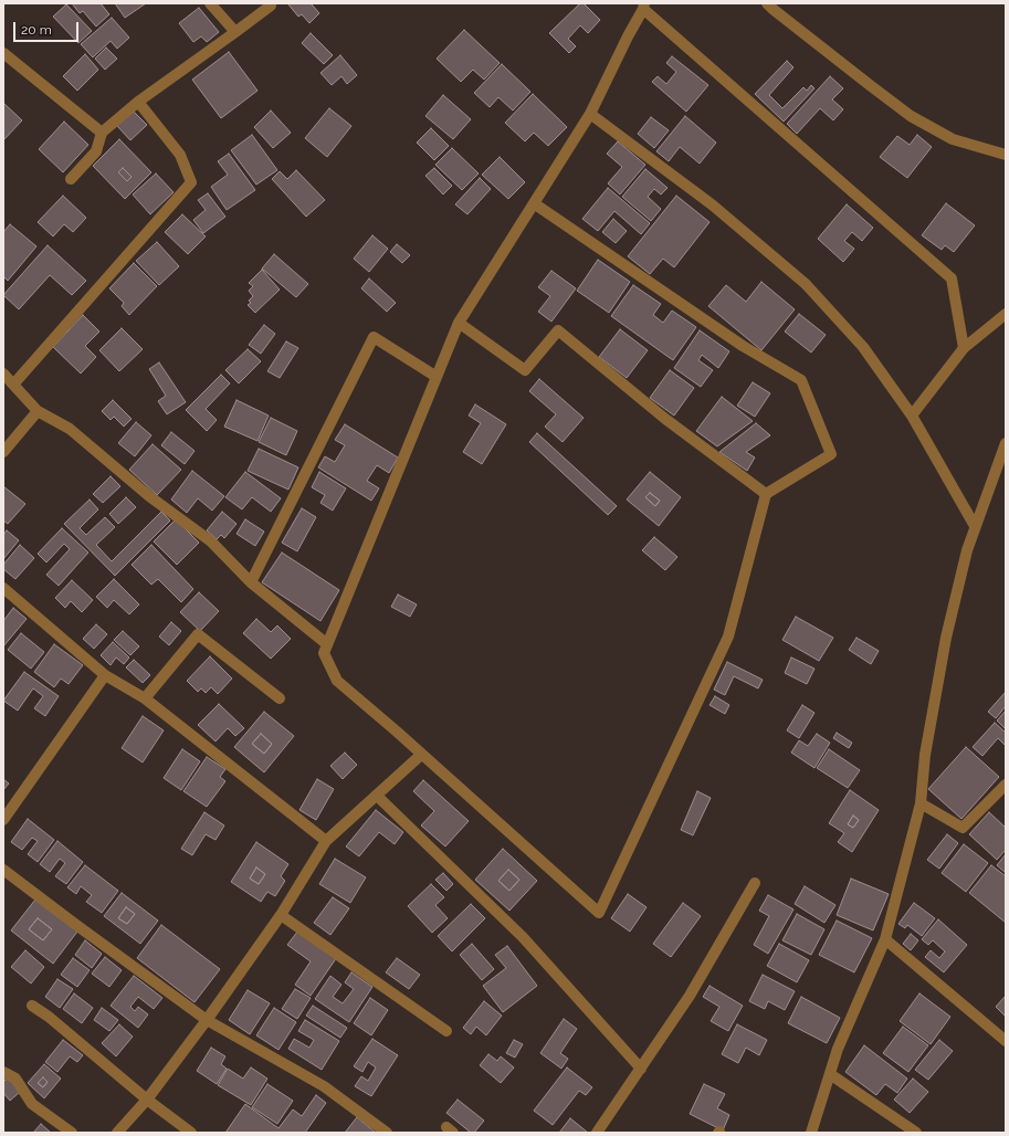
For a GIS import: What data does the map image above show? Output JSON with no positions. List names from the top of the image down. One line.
{"scale_bar":"20 m"}
